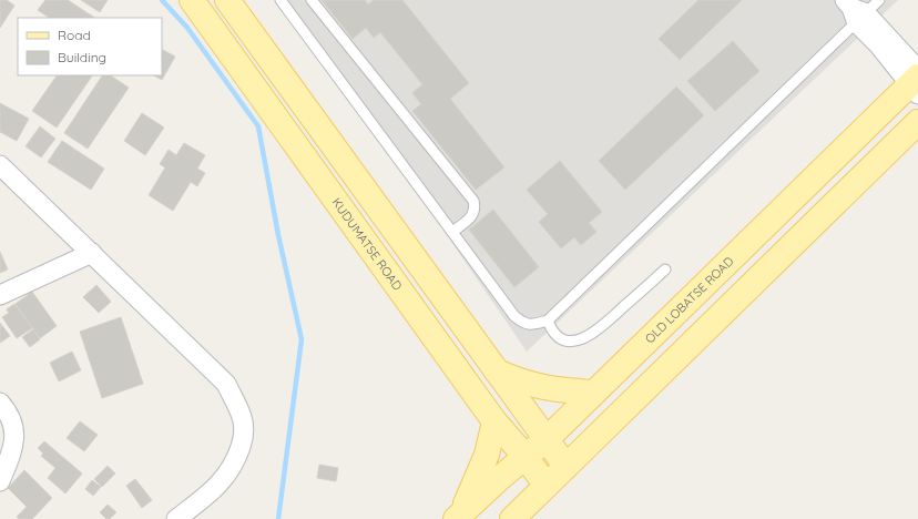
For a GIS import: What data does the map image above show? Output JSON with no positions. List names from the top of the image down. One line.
{"streets":{"main road":["KUDUMATSE ROAD","OLD LOBATSE ROAD"]},"crossings":[["KUDUMATSE ROAD","OLD LOBATSE ROAD"]],"legend":["Road","Building"]}
